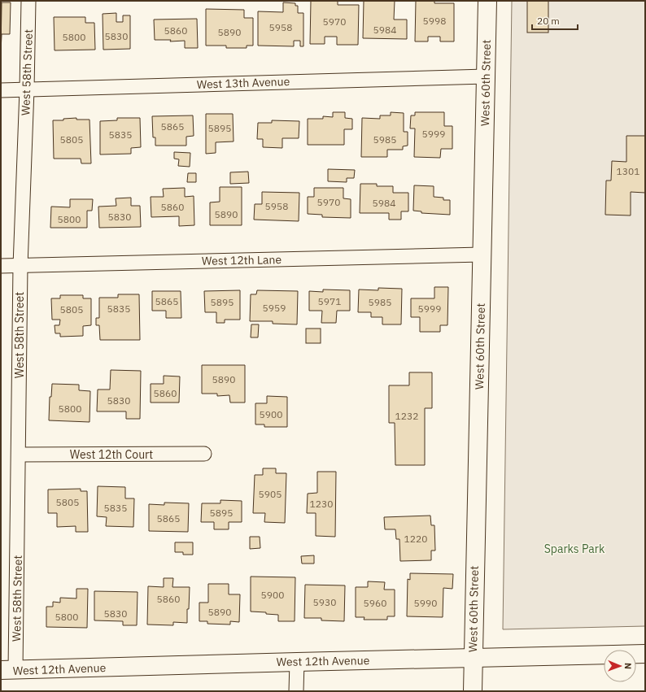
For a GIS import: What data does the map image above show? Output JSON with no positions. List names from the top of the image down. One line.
{"streets":{"street":["West 58th Street","West 13th Avenue","West 60th Street","West 12th Lane","West 12th Court","West 12th Avenue"]},"crossings":[["West 58th Street","West 13th Avenue"],["West 58th Street","West 12th Lane"],["West 58th Street","West 12th Court"],["West 58th Street","West 12th Avenue"],["West 13th Avenue","West 60th Street"],["West 60th Street","West 12th Lane"],["West 60th Street","West 12th Avenue"]],"parks":["Sparks Park"],"house_numbers":["5998","5970","5958","5984","5860","5890","5830","5800","5865","5895","5999","5835","5805","5985","1301","5970","5984","5958","5860","5890","5830","5800","5865","5971","5895","5985","5959","5835","5999","5805","5890","5860","5830","5800","5900","1232","5905","5805","1230","5835","5895","5865","1220","5900","5860","5930","5960","5990","5890","5830","5800"],"scale_bar":"20 m","north":"right"}
